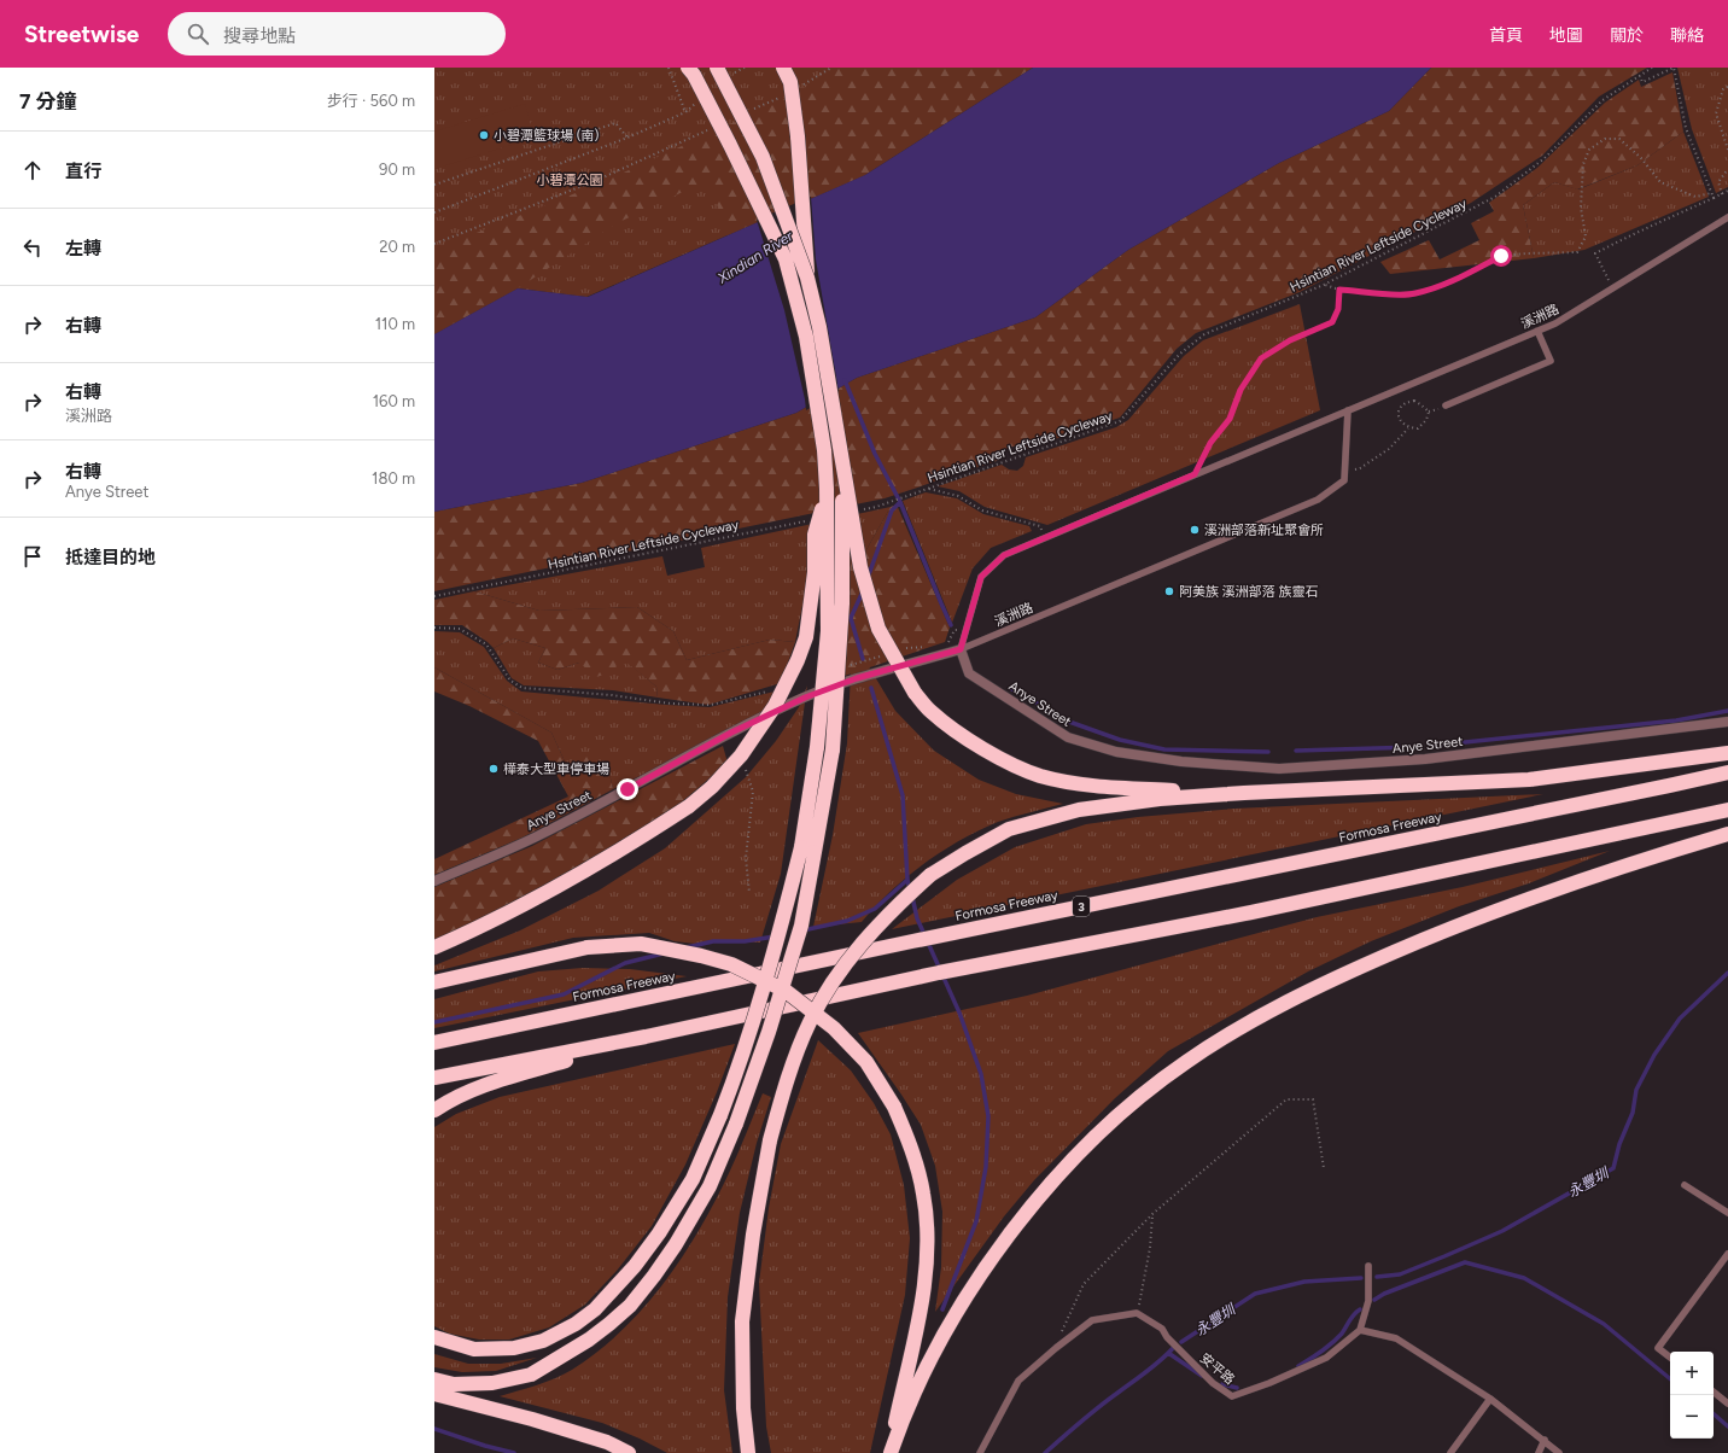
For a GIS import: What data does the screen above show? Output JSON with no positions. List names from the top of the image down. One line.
{"streets":{"highway":["Formosa Freeway","3"],"street":["Anye Street"],"lane":["溪洲路","安平路"],"path":["Hsintian River Leftside Cycleway"]},"crossings":[["溪洲路","Anye Street"]],"water":["Xindian River","永豐圳"],"parks":["小碧潭公園"],"places":["小碧潭籃球場 (南)","溪洲部落新址聚會所","阿美族 溪洲部落 族靈石","樺泰大型車停車場"],"page":{"header":"Streetwise","search":"搜尋地點","nav":["首頁","地圖","關於","聯絡"],"heading":["7 分鐘","步行 · 560 m"],"list":[["直行","90 m"],["左轉","20 m"],["右轉","110 m"],["右轉","溪洲路","160 m"],["右轉","Anye Street","180 m"],"抵達目的地"],"map_buttons":["+","−"]}}
